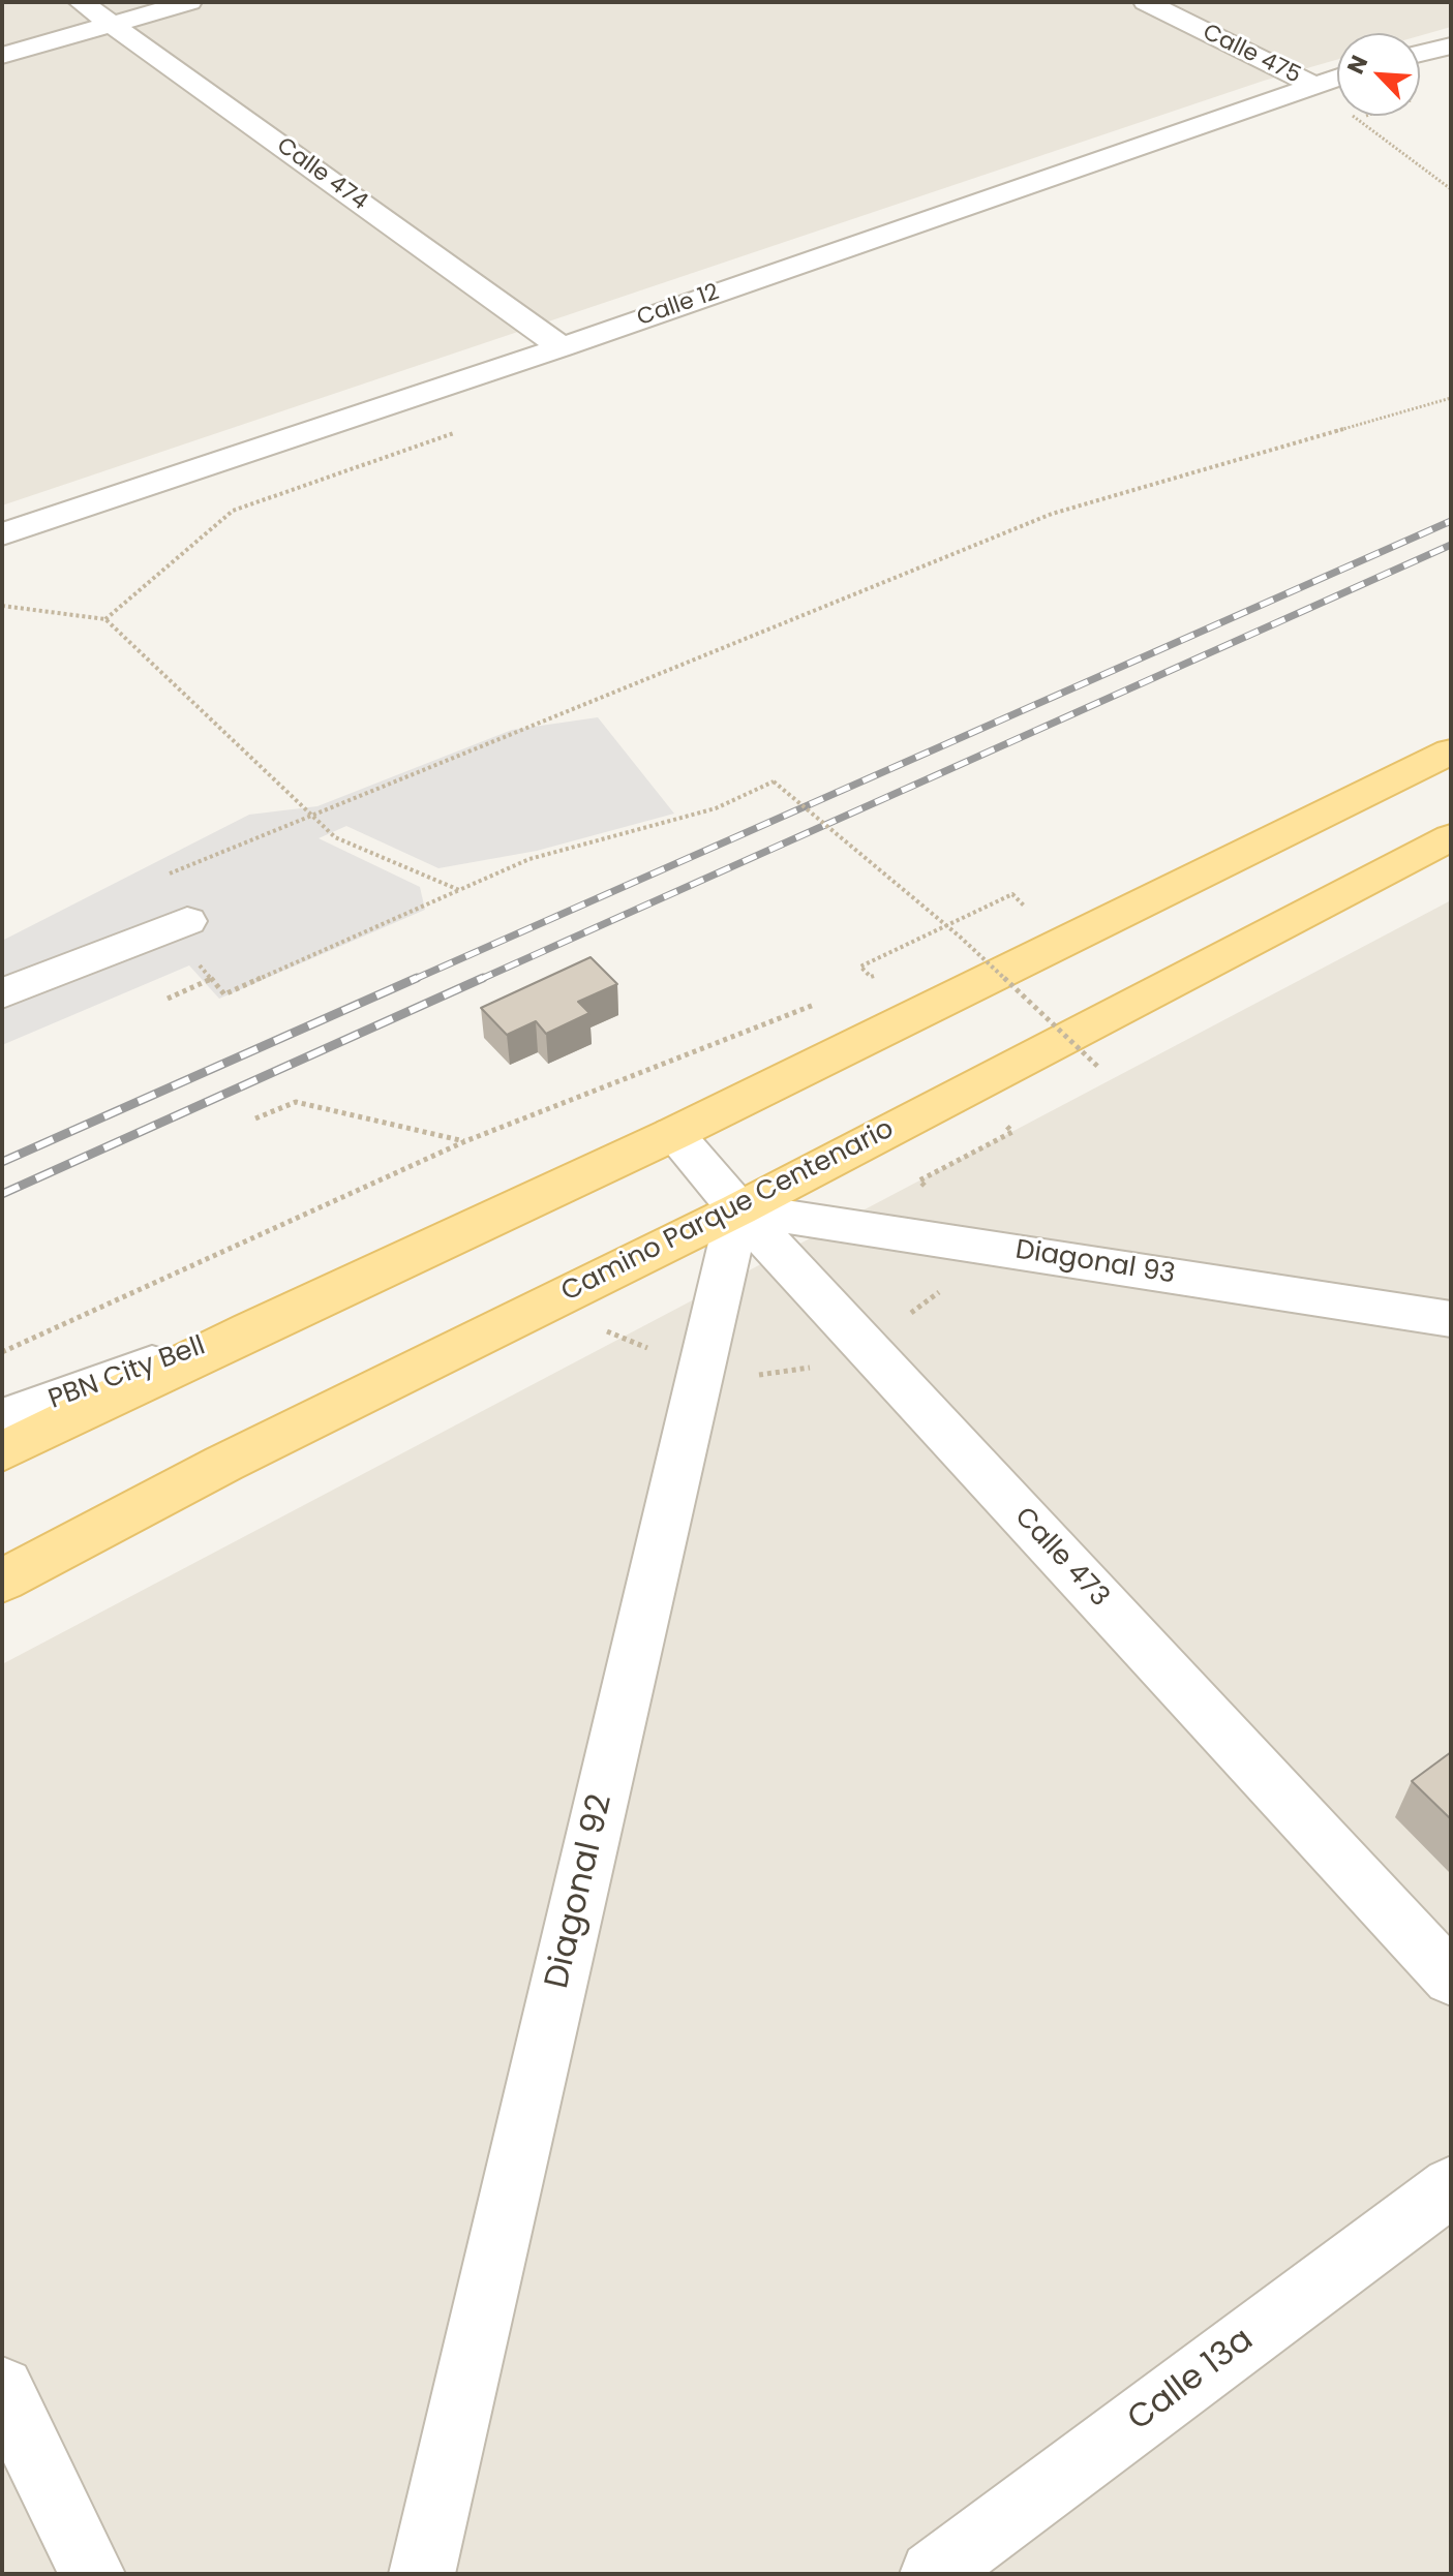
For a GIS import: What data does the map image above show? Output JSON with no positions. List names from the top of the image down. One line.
{"streets":{"main road":["Camino Parque Centenario"],"street":["Calle 475","Calle 474","Calle 12","Diagonal 93","PBN City Bell","Calle 473","Diagonal 92","Calle 13a"]},"crossings":[["Calle 475","Calle 12"],["Calle 474","Calle 12"],["Camino Parque Centenario","Diagonal 93"],["Camino Parque Centenario","Calle 473"],["Camino Parque Centenario","Diagonal 92"],["Diagonal 93","Calle 473"],["Diagonal 93","Diagonal 92"],["Calle 473","Diagonal 92"]],"north":"top left"}
